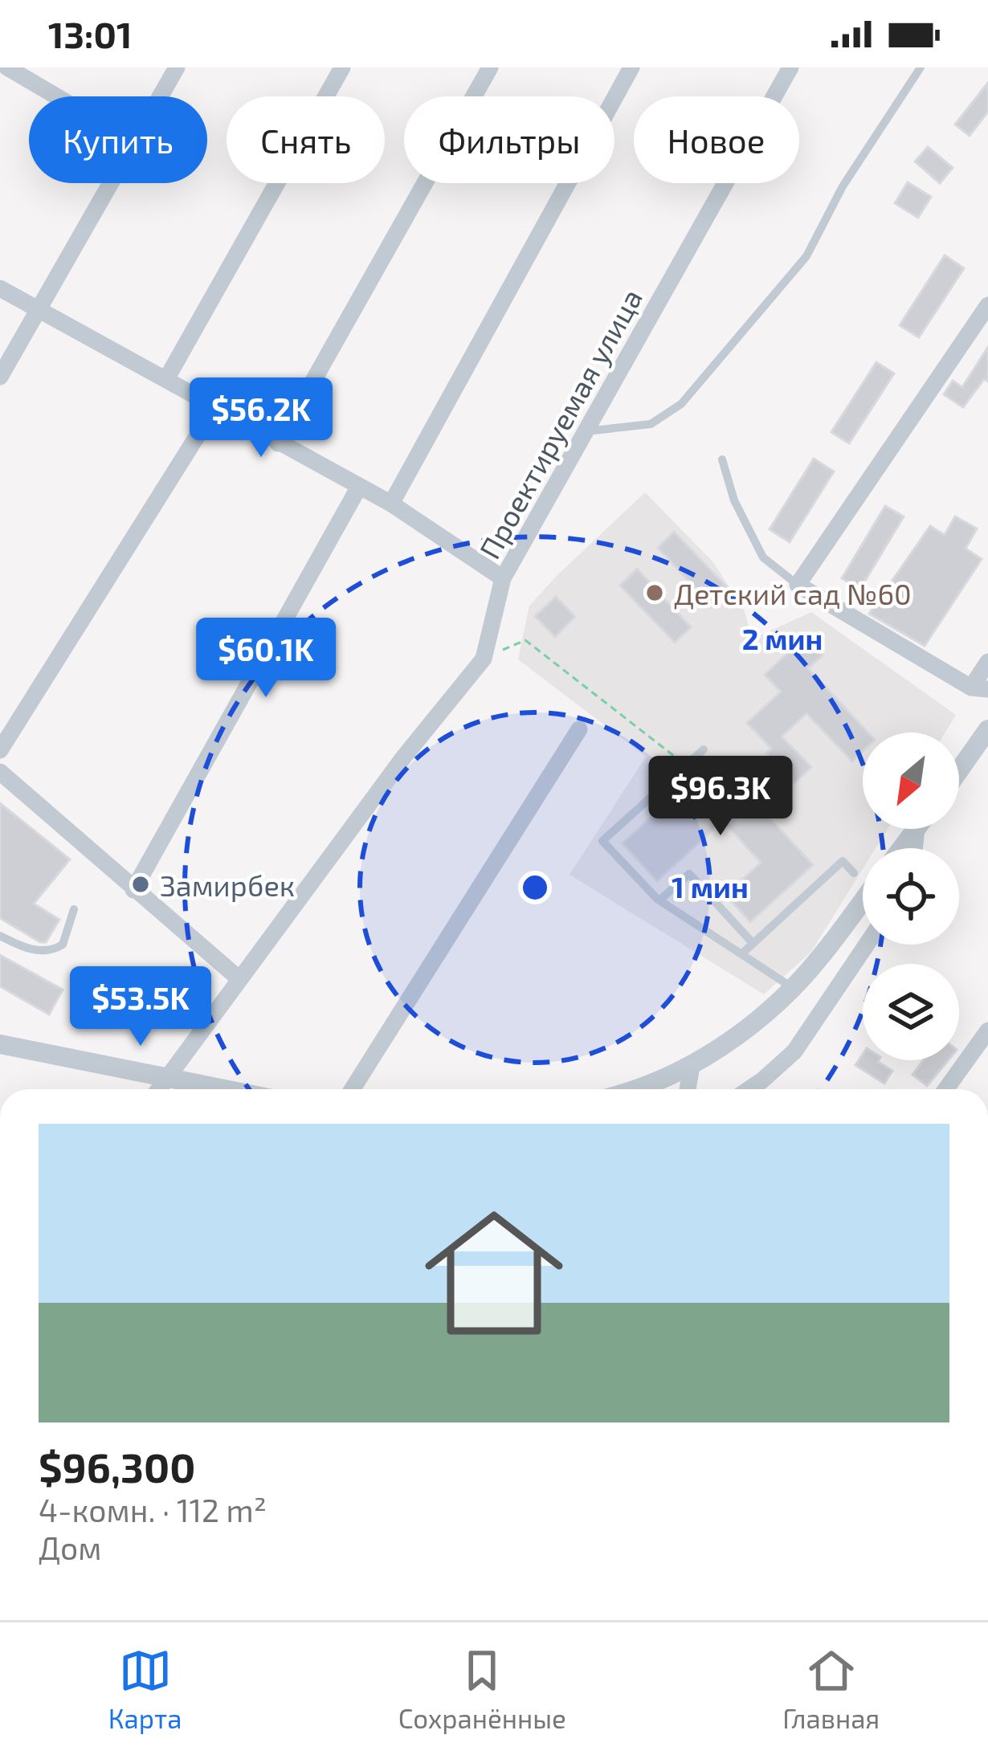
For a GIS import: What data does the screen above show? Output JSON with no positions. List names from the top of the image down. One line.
{"streets":{"street":["Проектируемая улица"]},"places":["Детский сад №60","Замирбек"],"north":"bottom left","page":{"status":"13:01","chip":["Купить","Снять","Фильтры","Новое"],"price":["$56.2K","$60.1K","$96.3K","$53.5K"],"list":[{"name":"$96,300","note":"4-комн. · 112 m² · Дом"}],"tabs":["Карта","Сохранённые","Главная"]},"rings":["2 мин","1 мин"]}
